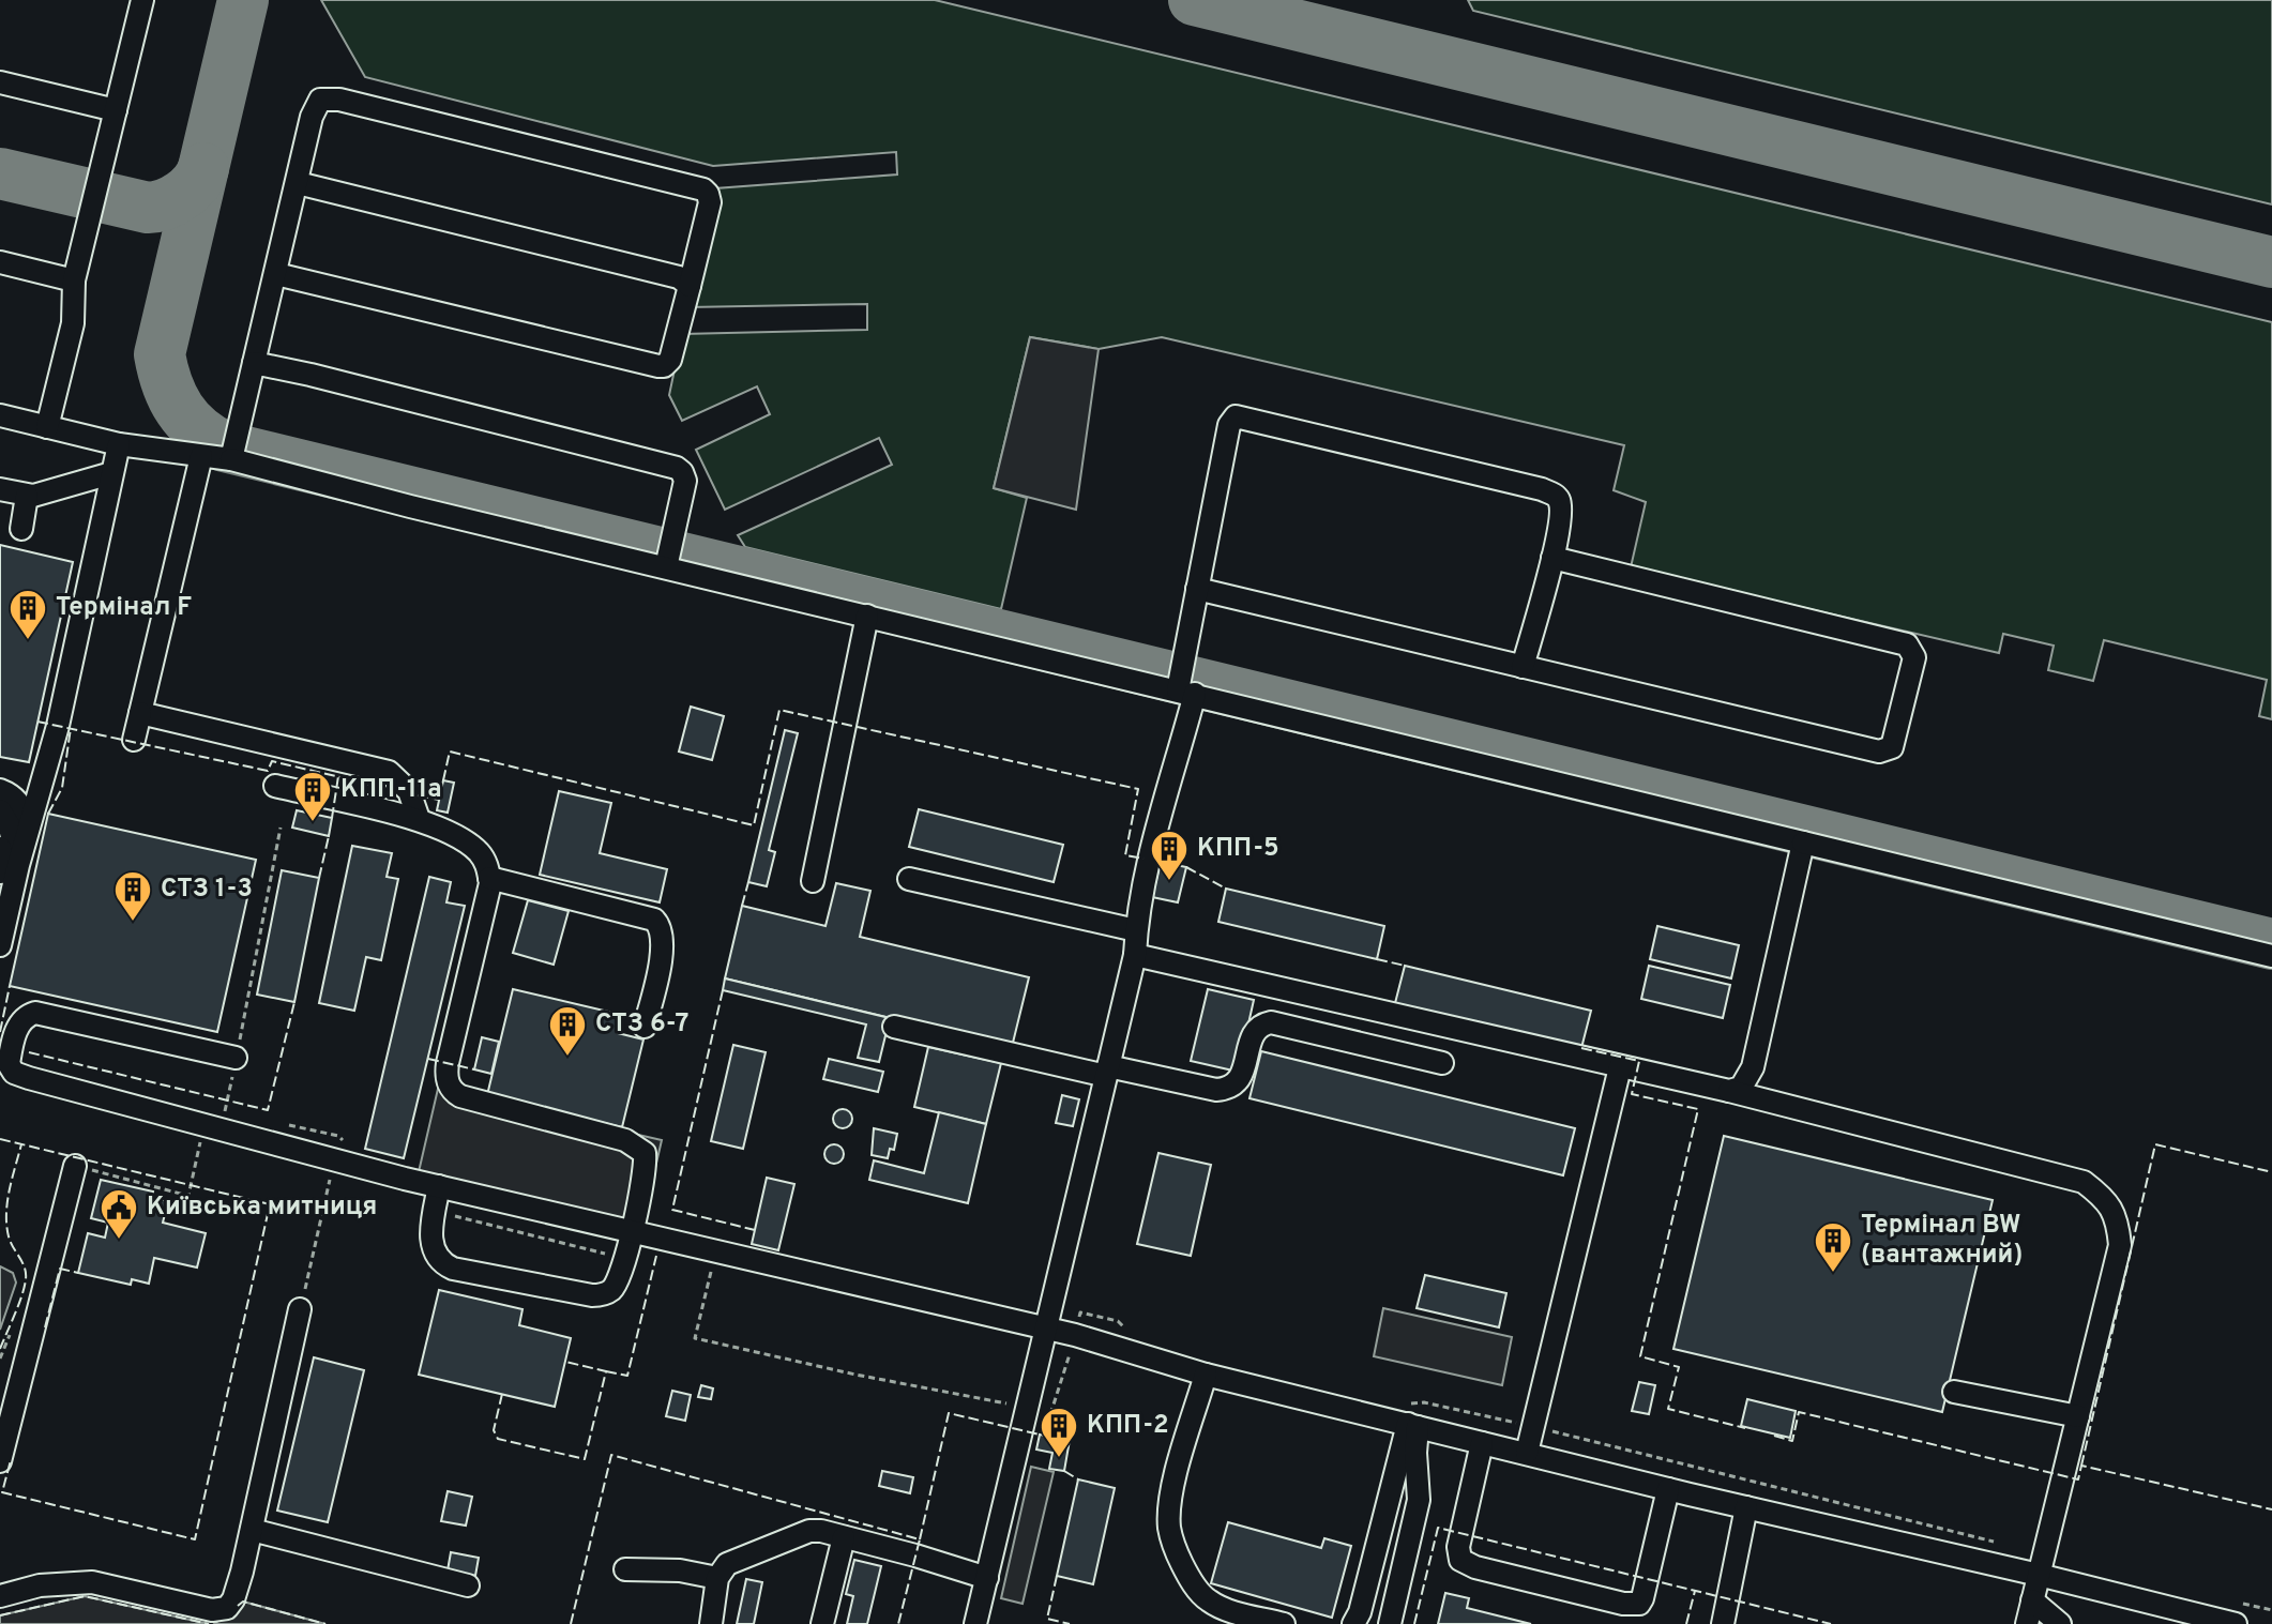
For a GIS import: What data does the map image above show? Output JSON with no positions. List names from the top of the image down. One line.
{"places":{"building":["Термінал F","КПП-11а","КПП-5","СТЗ 1-3","СТЗ 6-7","Термінал BW (вантажний)","КПП-2"],"public building":["Київська митниця"]}}
